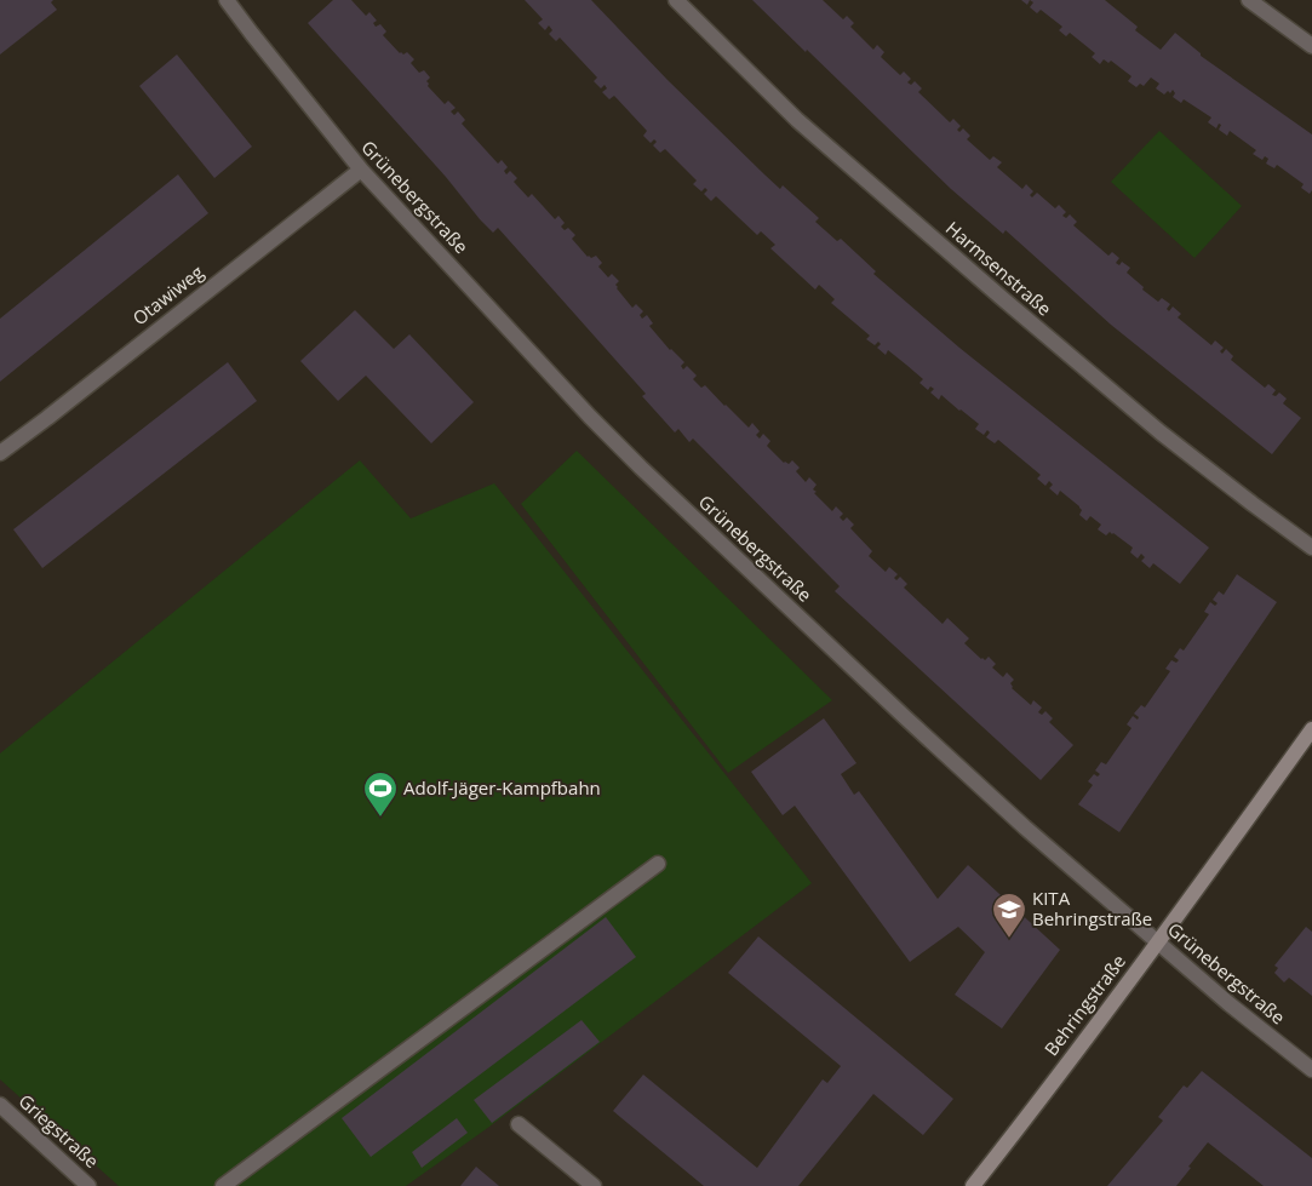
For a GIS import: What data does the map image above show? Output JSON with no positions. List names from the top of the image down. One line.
{"streets":{"main road":["Behringstraße"],"street":["Grünebergstraße","Harmsenstraße","Otawiweg","Griegstraße"]},"crossings":[["Grünebergstraße","Otawiweg"],["Grünebergstraße","Behringstraße"]],"places":{"sports":["Adolf-Jäger-Kampfbahn"],"school or university":["KITA Behringstraße"]}}
